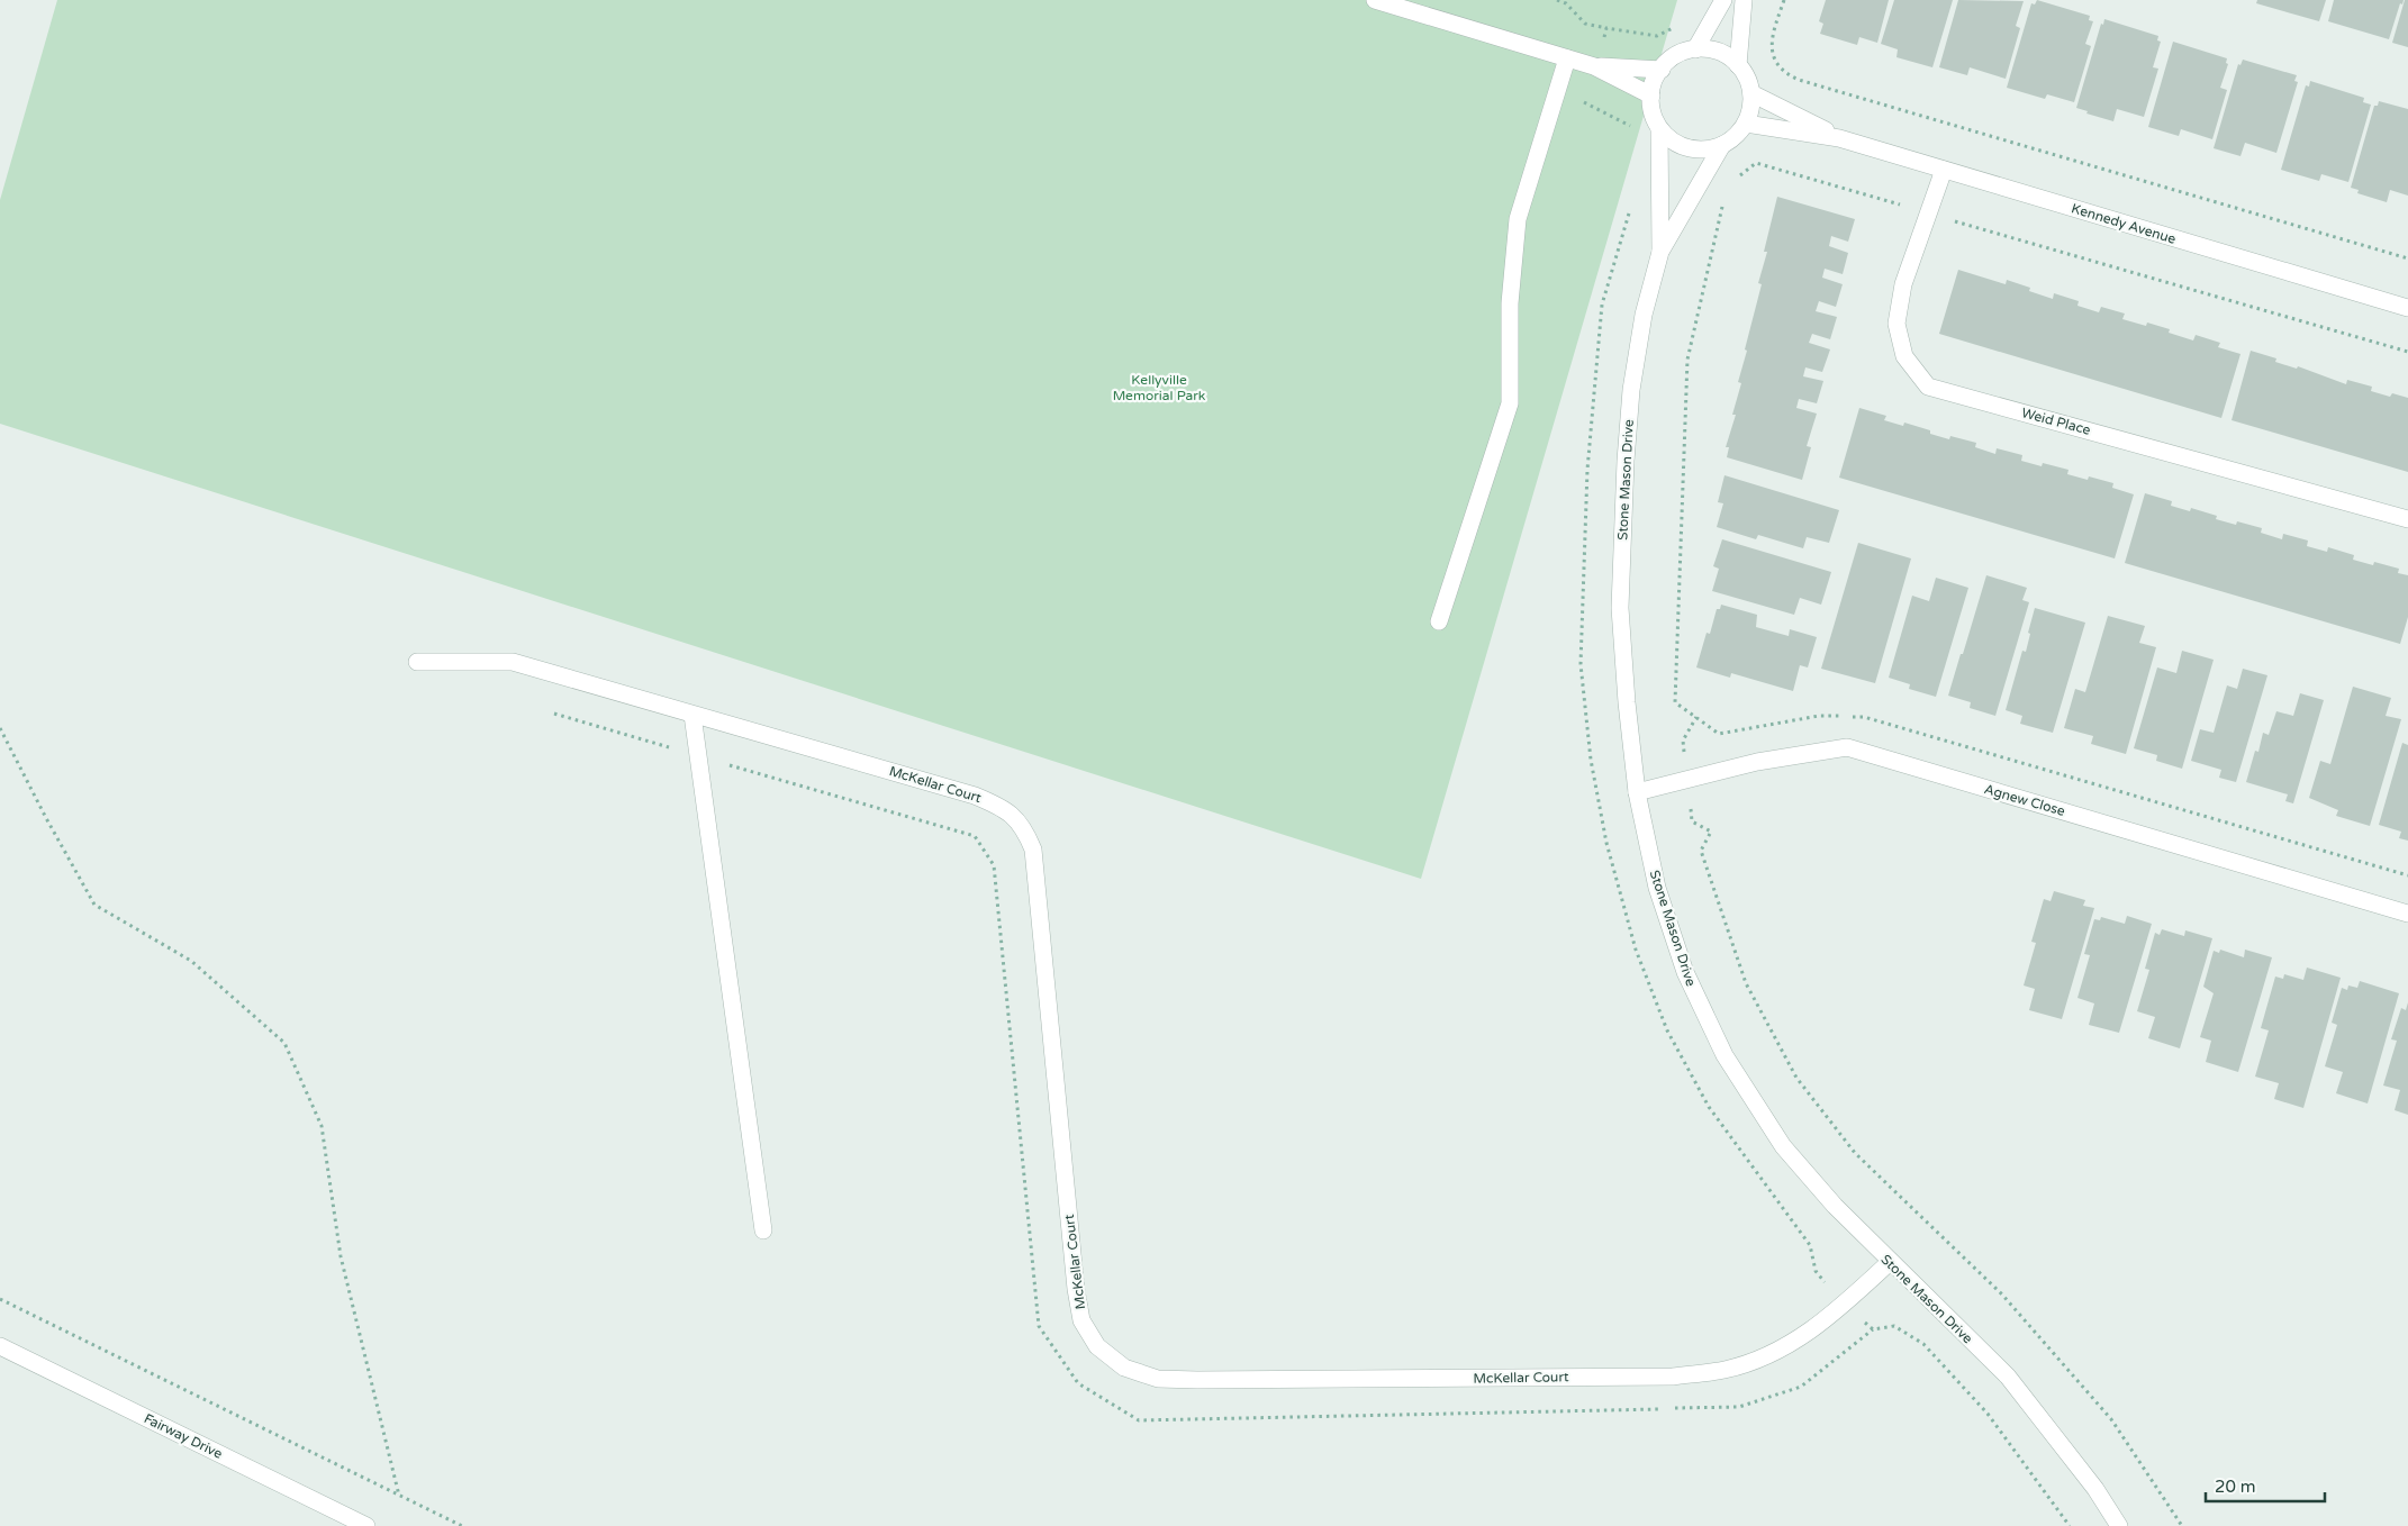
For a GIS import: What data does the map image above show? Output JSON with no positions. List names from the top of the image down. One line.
{"streets":{"street":["Kennedy Avenue","Weid Place","Stone Mason Drive","McKellar Court","Agnew Close","Fairway Drive"]},"crossings":[["Kennedy Avenue","Weid Place"],["Kennedy Avenue","Stone Mason Drive"],["Stone Mason Drive","McKellar Court"],["Stone Mason Drive","Agnew Close"]],"parks":["Kellyville Memorial Park"],"scale_bar":"20 m"}
